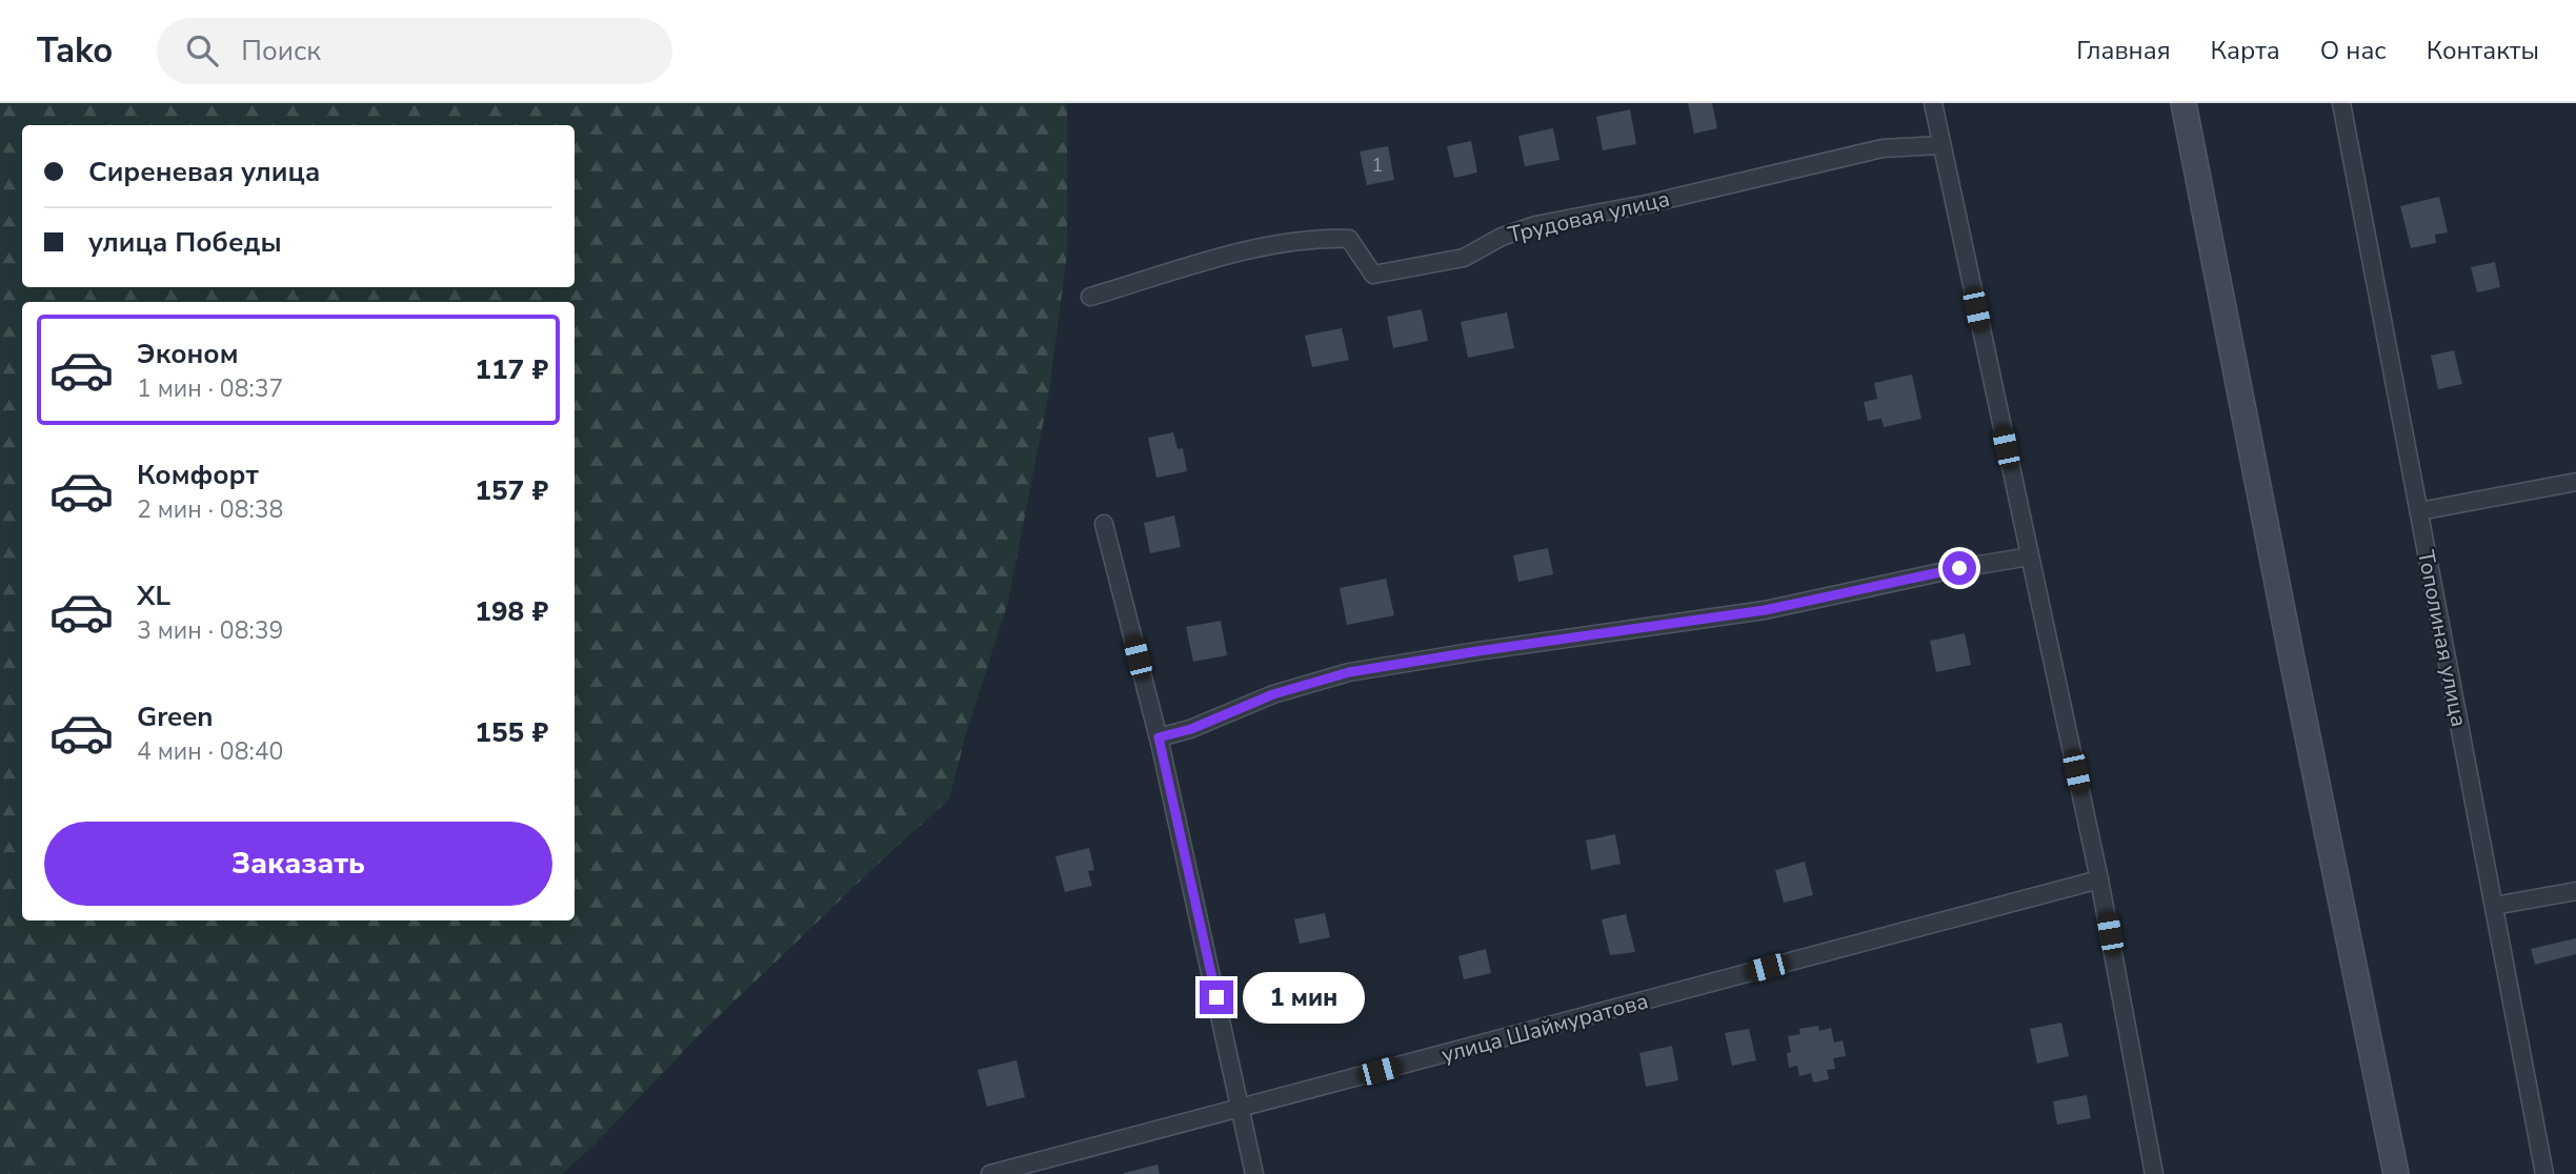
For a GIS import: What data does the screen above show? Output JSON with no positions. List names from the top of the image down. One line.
{"streets":{"street":["Трудовая улица","Тополиная улица","улица Шаймуратова"]},"house_numbers":["1"],"page":{"header":"Tako","search":"Поиск","nav":["Главная","Карта","О нас","Контакты"],"banner":["Сиреневая улица","улица Победы"],"list":[{"name":"Эконом","note":"1 мин · 08:37","value":"117 ₽"},{"name":"Комфорт","note":"2 мин · 08:38","value":"157 ₽"},{"name":"XL","note":"3 мин · 08:39","value":"198 ₽"},{"name":"Green","note":"4 мин · 08:40","value":"155 ₽"}],"buttons":"Заказать","bubble":"1 мин"}}
